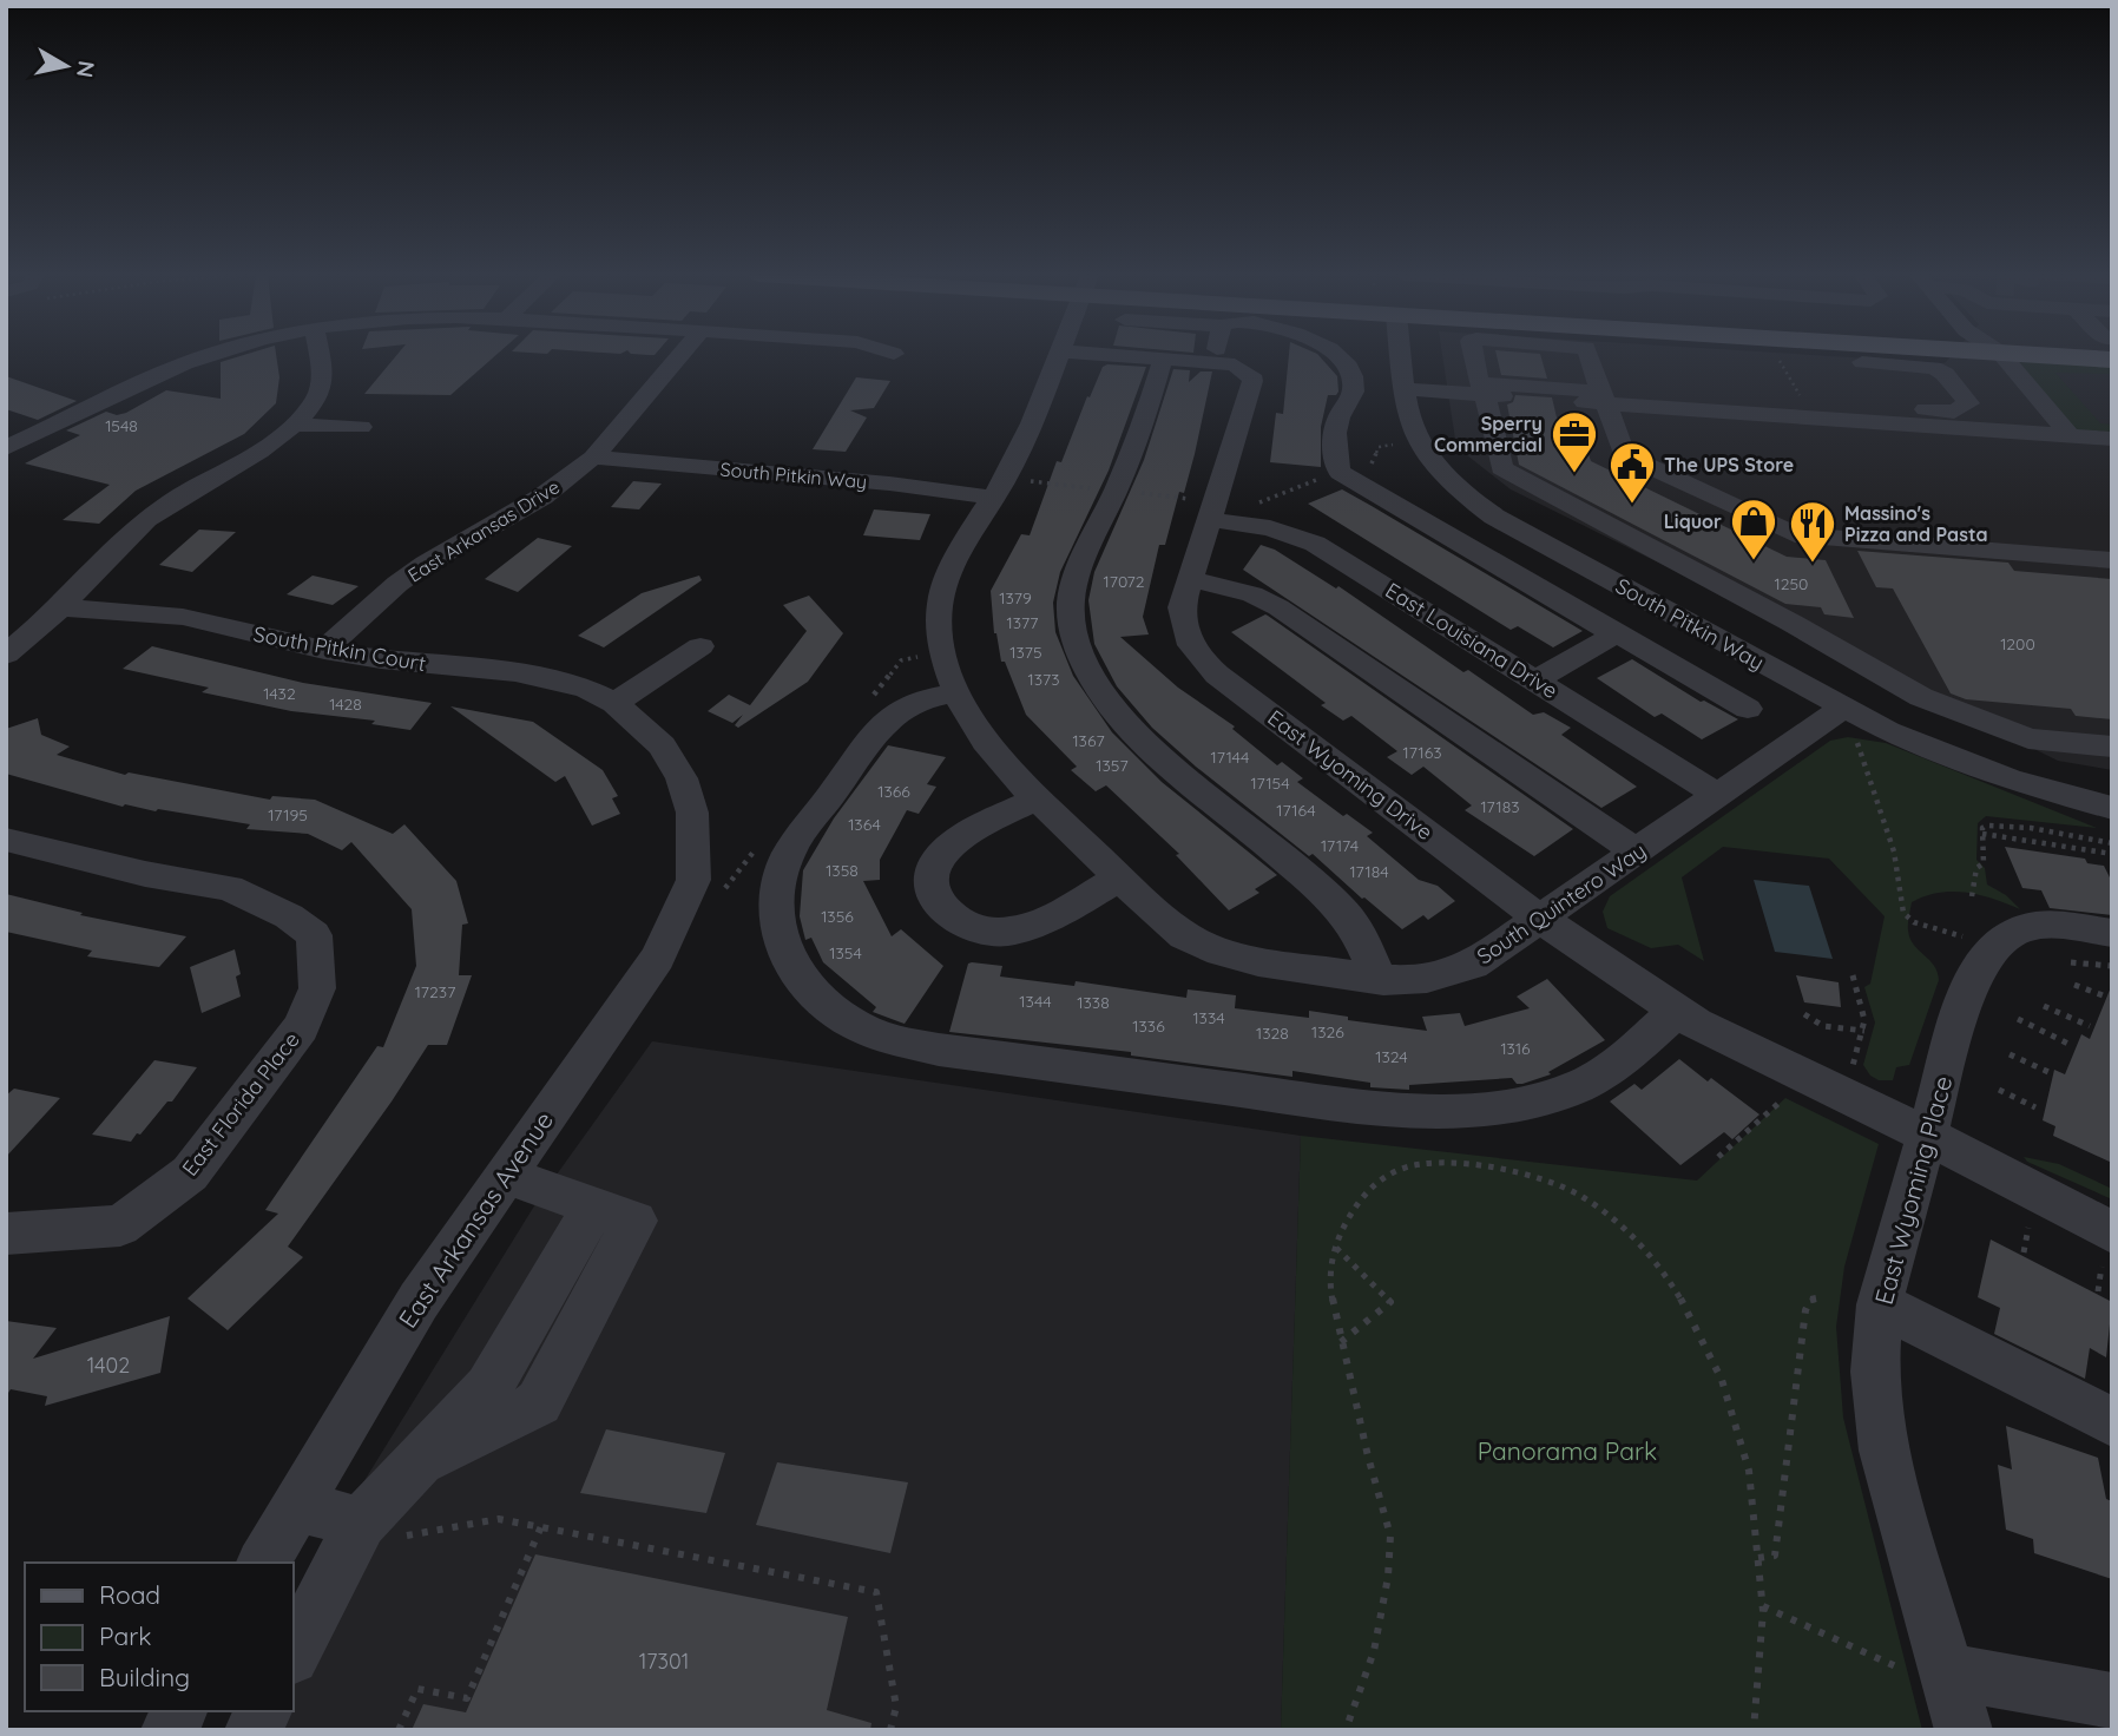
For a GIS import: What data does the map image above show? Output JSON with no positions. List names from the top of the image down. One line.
{"streets":{"street":["South Pitkin Way","East Arkansas Drive","East Louisiana Drive","South Pitkin Court","East Wyoming Drive","South Quintero Way","East Florida Place","East Wyoming Place","East Arkansas Avenue"]},"crossings":[["South Pitkin Way","East Arkansas Drive"],["South Pitkin Way","South Quintero Way"],["East Arkansas Drive","South Pitkin Court"],["East Louisiana Drive","East Wyoming Drive"],["East Louisiana Drive","South Quintero Way"],["South Pitkin Court","East Arkansas Avenue"],["East Wyoming Drive","South Quintero Way"],["East Wyoming Drive","East Wyoming Place"]],"parks":["Panorama Park"],"places":{"office":["Sperry Commercial"],"public building":["The UPS Store"],"shop":["Liquor"],"restaurant":["Massino's Pizza and Pasta"]},"house_numbers":["1548","17072","1250","1379","1377","1200","1375","1373","1432","1428","1367","17163","17144","1357","17154","1366","17183","17164","17195","1364","17174","1358","17184","1356","1354","17237","1344","1338","1334","1336","1326","1328","1316","1324","1402","17301"],"legend":["Road","Park","Building"],"north":"right"}
